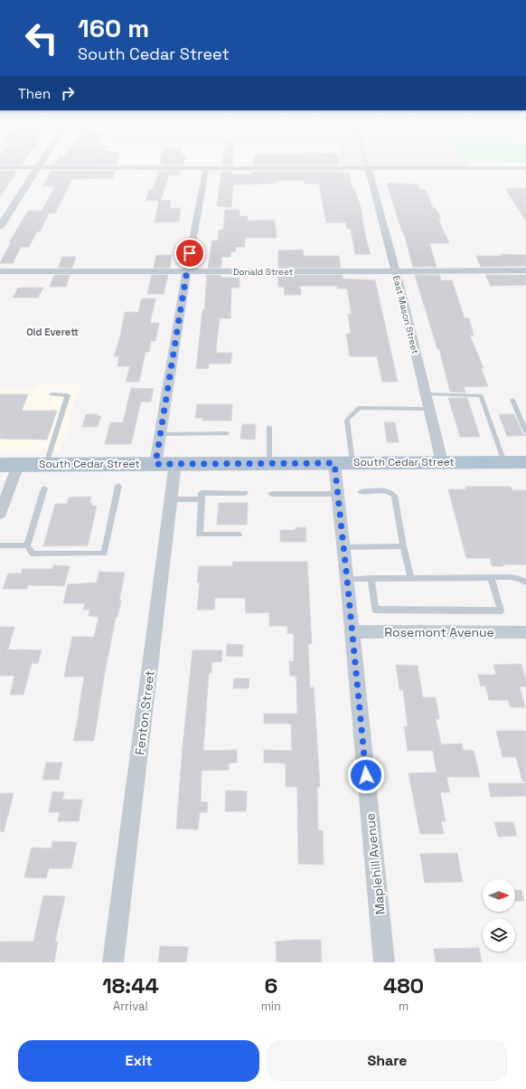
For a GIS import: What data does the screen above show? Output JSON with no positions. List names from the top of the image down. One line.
{"streets":{"main road":["South Cedar Street"],"street":["Donald Street","East Mason Street","Rosemont Avenue","Fenton Street","Maplehill Avenue"]},"crossings":[["Donald Street","East Mason Street"],["East Mason Street","South Cedar Street"],["South Cedar Street","Fenton Street"],["South Cedar Street","Maplehill Avenue"],["Rosemont Avenue","Maplehill Avenue"]],"districts":["Old Everett"],"north":"right","page":{"turn":["160 m","South Cedar Street"],"then":"Then","eta":["18:44","Arrival","6","min","480","m"],"buttons":["Exit","Share"]}}
